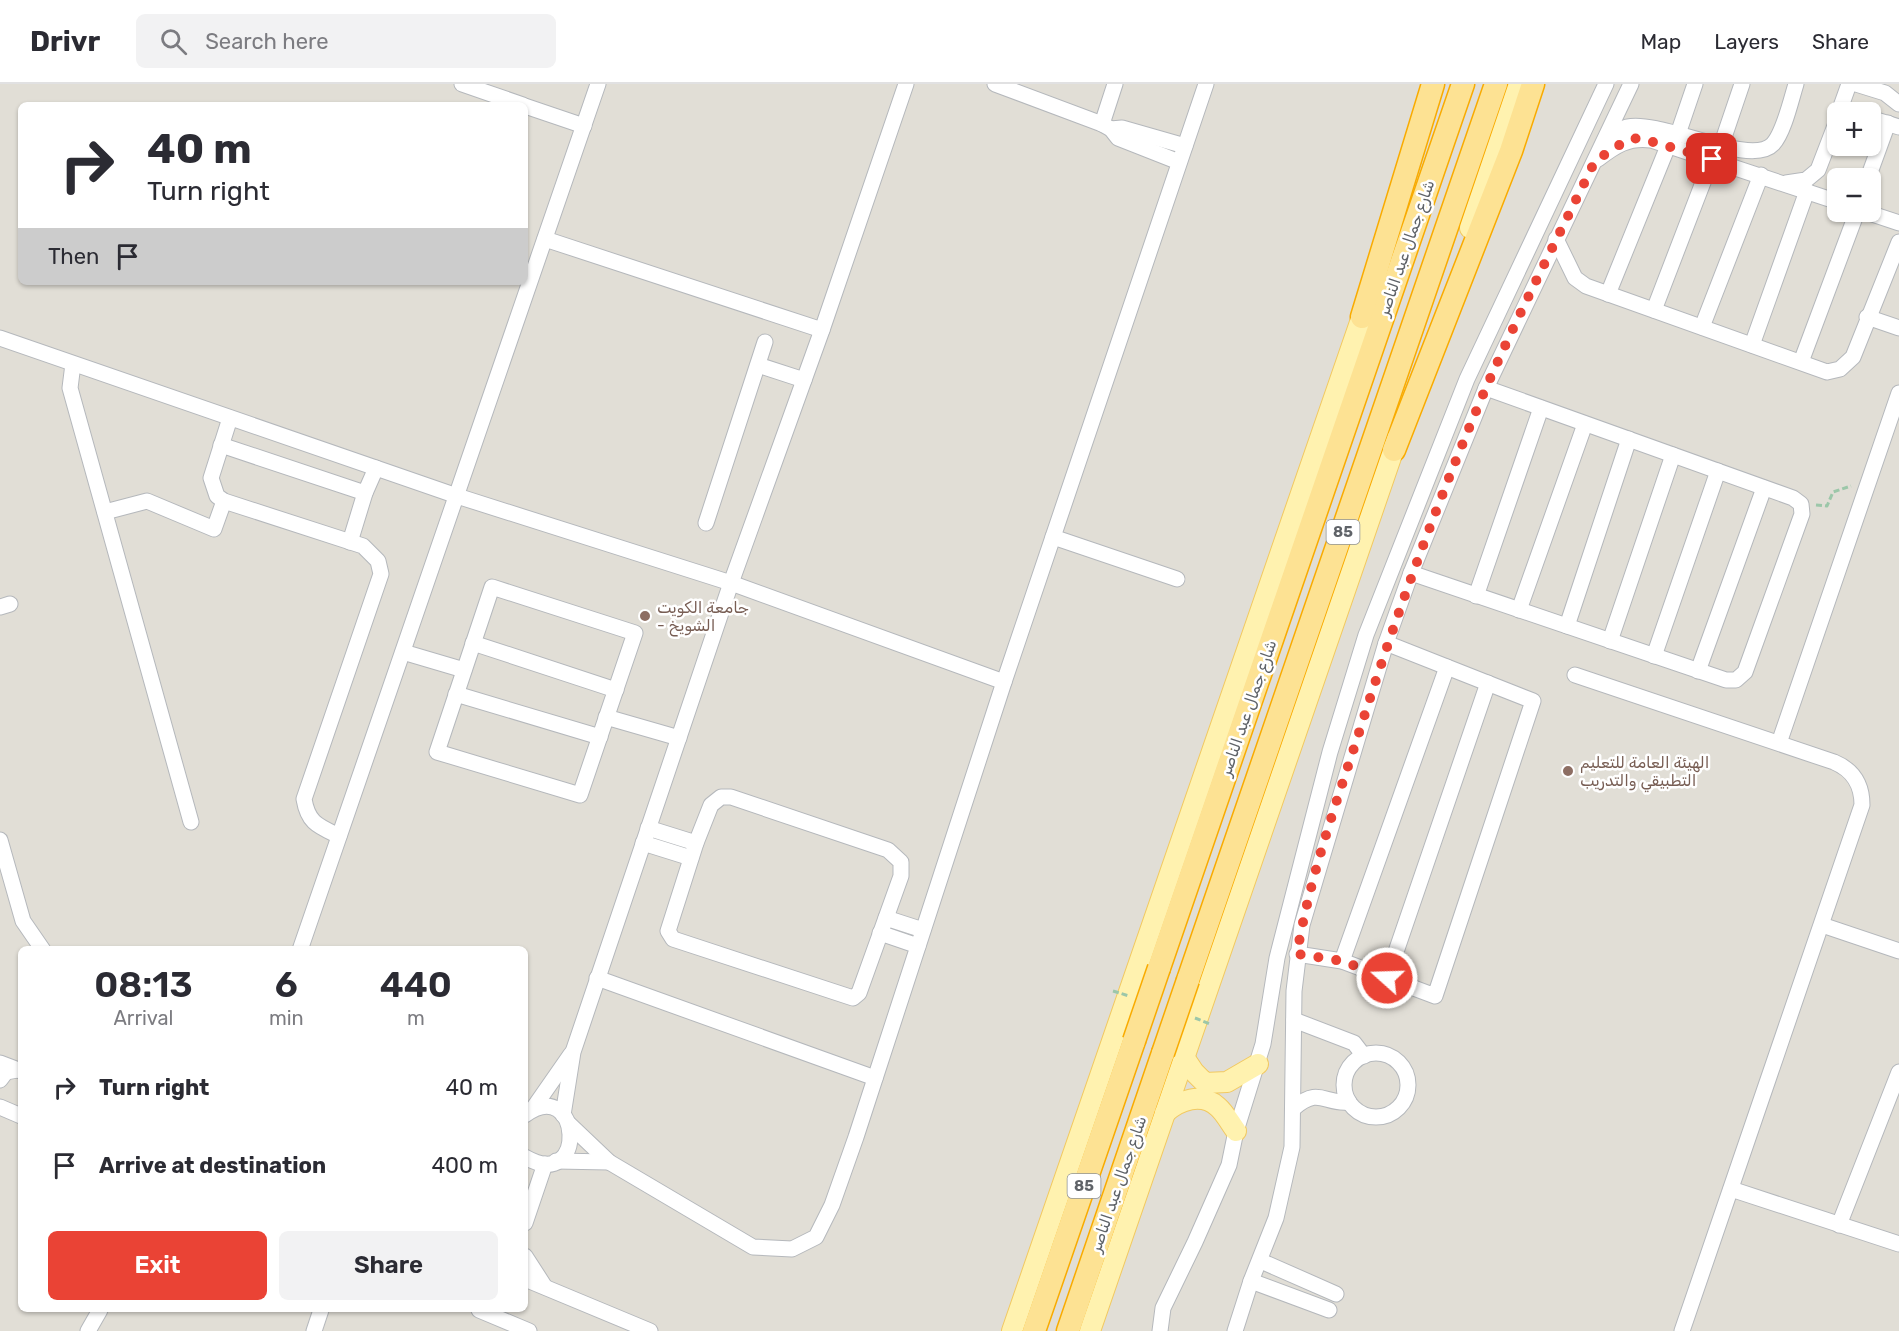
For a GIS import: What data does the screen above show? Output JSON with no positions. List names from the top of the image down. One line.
{"streets":{"highway":["شارع جمال عبد الناصر","85"]},"places":["جامعة الكويت - الشويخ","الهيئة العامة للتعليم التطبيقي والتدريب"],"page":{"header":"Drivr","search":"Search here","nav":["Map","Layers","Share"],"map_buttons":["+","−"],"turn":["40 m","Turn right"],"then":"Then","eta":["08:13","Arrival","6","min","440","m"],"list":[{"name":"Turn right","value":"40 m"},{"name":"Arrive at destination","value":"400 m"}],"buttons":["Exit","Share"]}}
